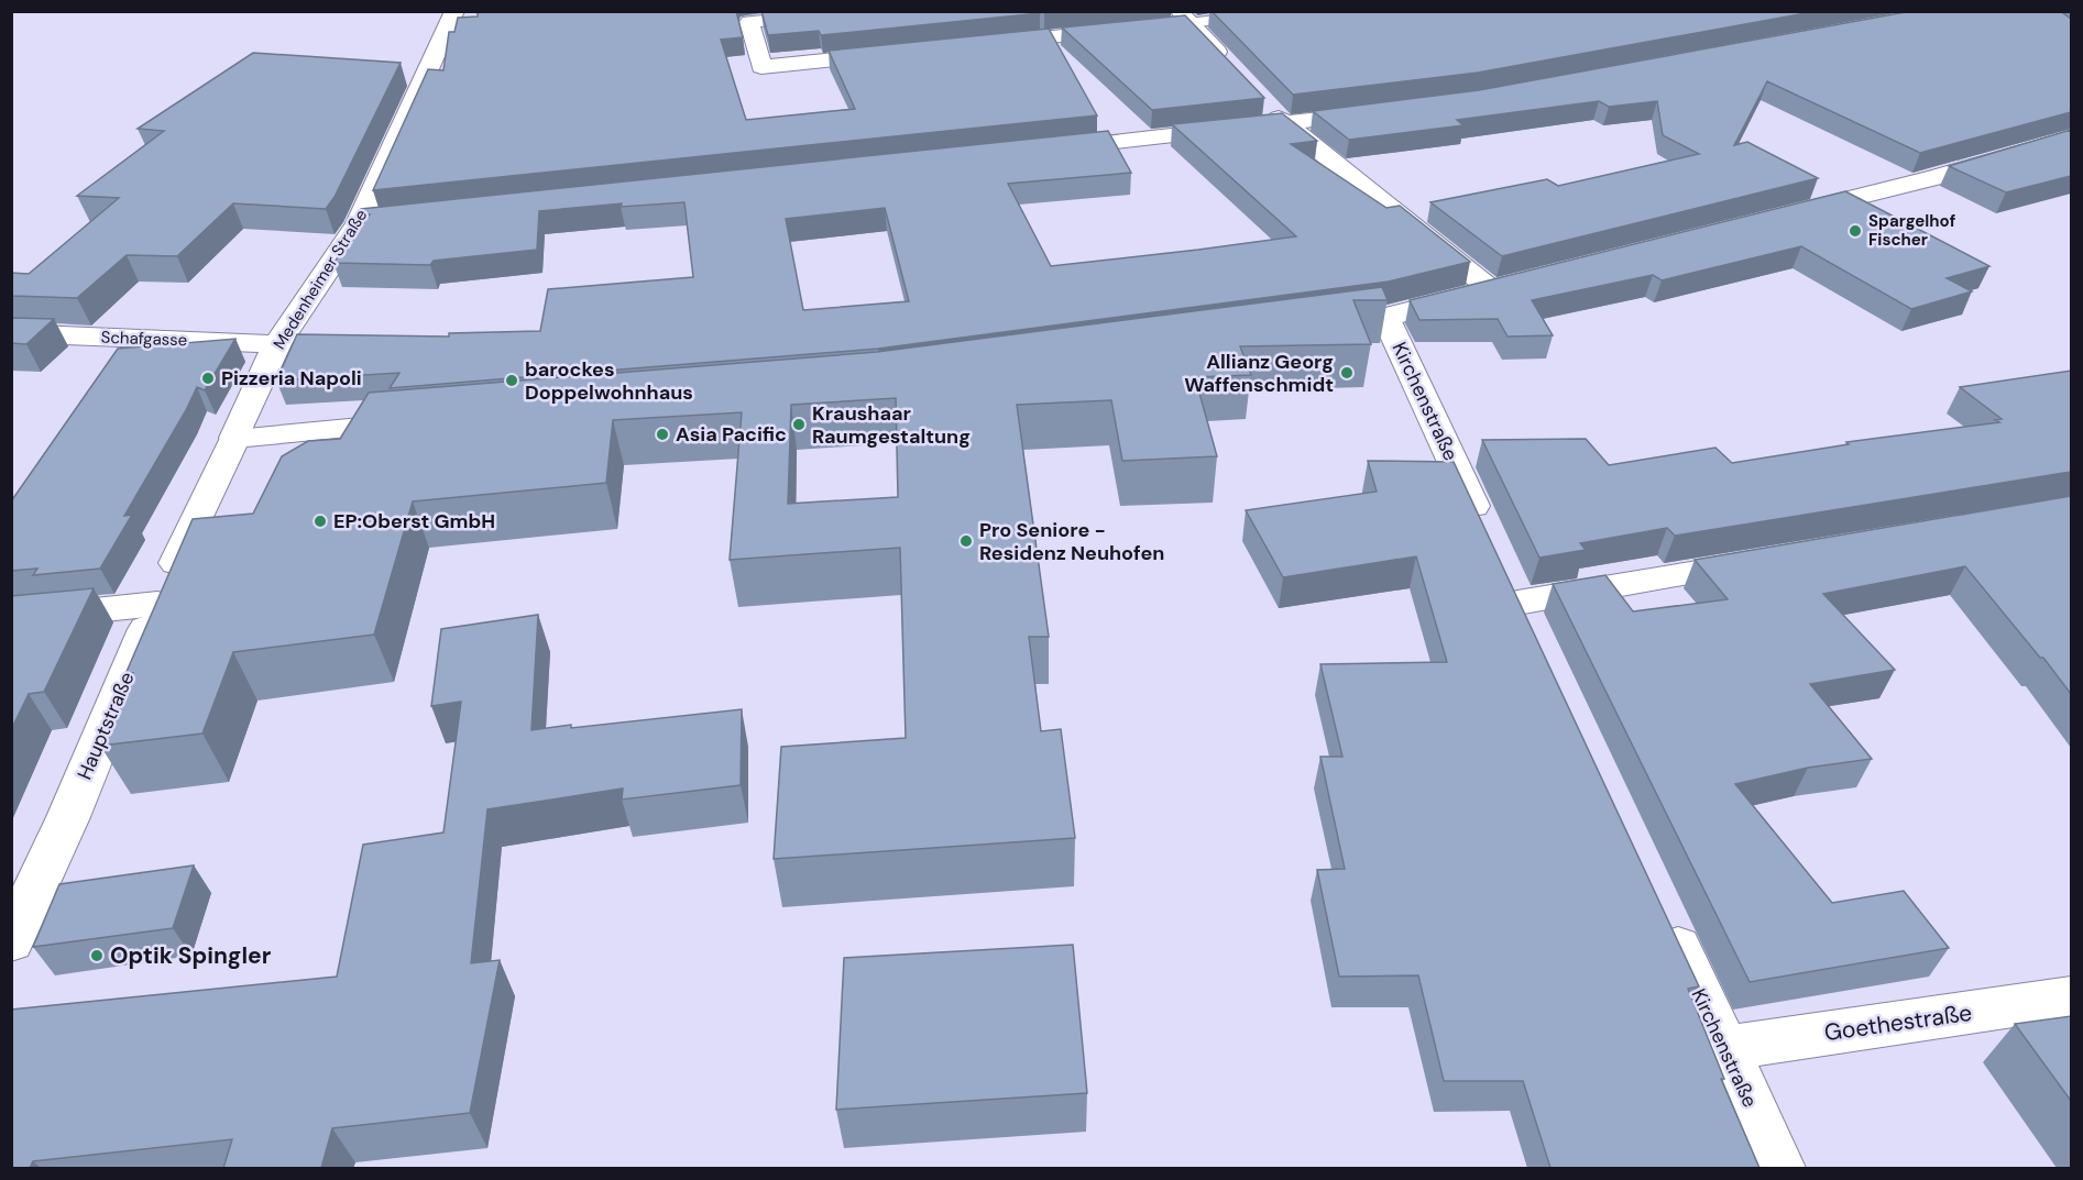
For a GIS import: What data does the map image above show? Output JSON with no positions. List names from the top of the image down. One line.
{"streets":{"street":["Medenheimer Straße","Schafgasse","Kirchenstraße","Hauptstraße","Goethestraße"]},"crossings":[["Medenheimer Straße","Schafgasse"],["Medenheimer Straße","Hauptstraße"],["Kirchenstraße","Goethestraße"]],"places":["Spargelhof Fischer","Allianz Georg Waffenschmidt","Pizzeria Napoli","barockes Doppelwohnhaus","Kraushaar Raumgestaltung","Asia Pacific","EP:Oberst GmbH","Pro Seniore - Residenz Neuhofen","Optik Spingler"]}
